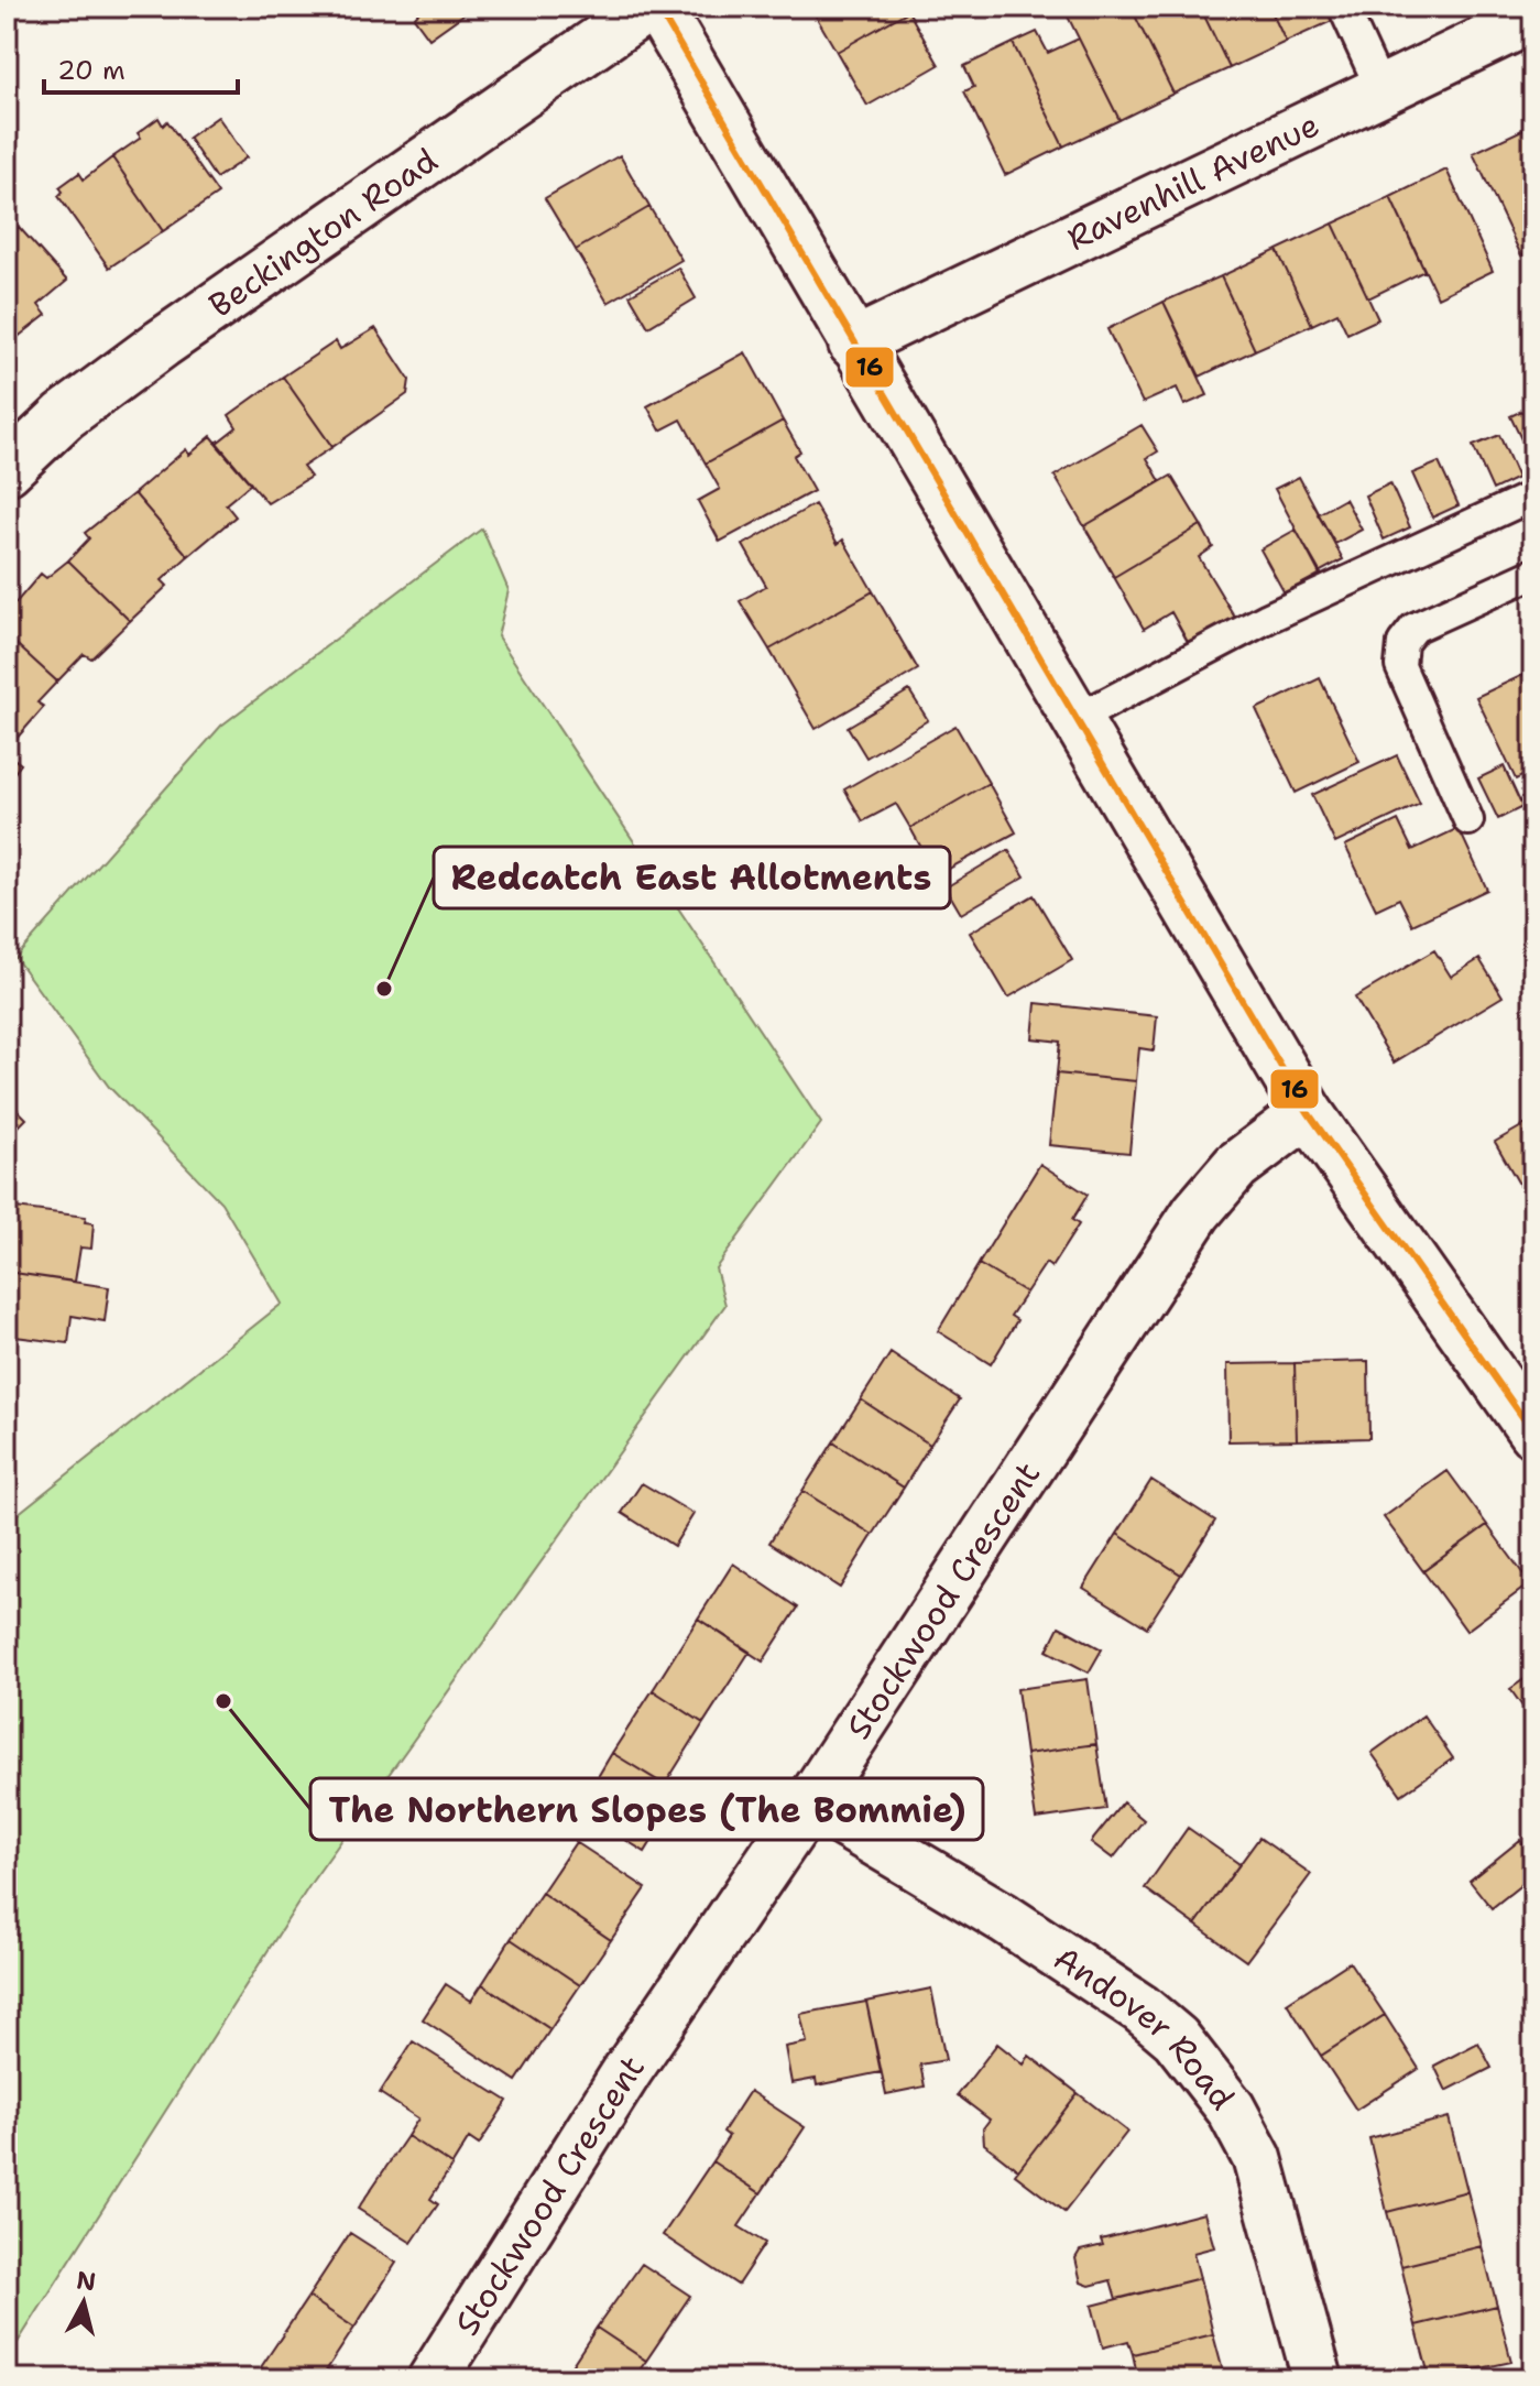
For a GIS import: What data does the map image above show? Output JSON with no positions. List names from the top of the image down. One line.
{"streets":{"street":["Ravenhill Avenue","Beckington Road","Stockwood Crescent","Andover Road"]},"crossings":[["Stockwood Crescent","Andover Road"]],"places":["Redcatch East Allotments","The Northern Slopes (The Bommie)"],"lines":["transit line 16"],"scale_bar":"20 m","north":"top"}
